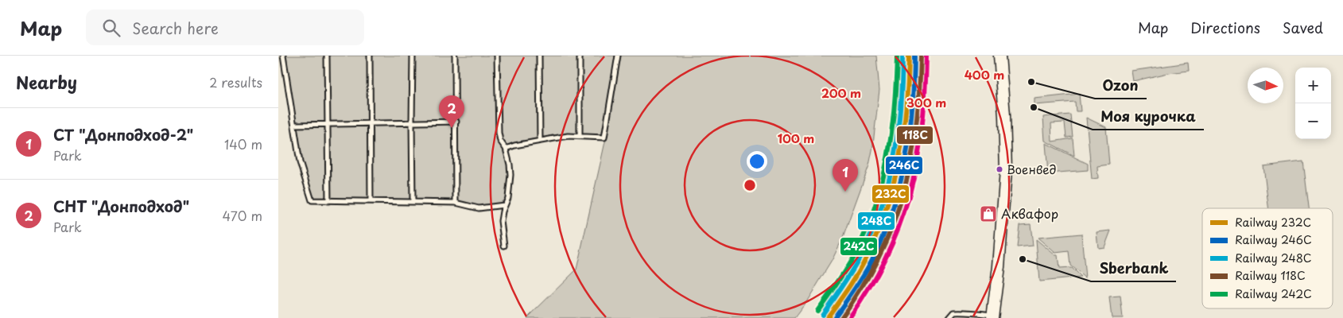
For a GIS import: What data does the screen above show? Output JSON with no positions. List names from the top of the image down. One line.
{"places":{"other":["Ozon","Моя курочка","Военвед","Sberbank"],"shop":["Аквафор"]},"lines":["rail line 232C","rail line 246С","rail line 248С","rail line 118С","rail line 242С"],"legend":["Railway 232C","Railway 246С","Railway 248С","Railway 118С","Railway 242С"],"north":"right","page":{"header":"Map","search":"Search here","nav":["Map","Directions","Saved"],"heading":["Nearby","2 results"],"map_buttons":["+","−"],"pins":["2","1"],"list":[{"mark":"1","name":"СТ \"Донподход-2\"","note":"Park","value":"140 m"},{"mark":"2","name":"СНТ \"Донподход\"","note":"Park","value":"470 m"}]},"rings":["400 m","200 m","300 m","100 m"]}
